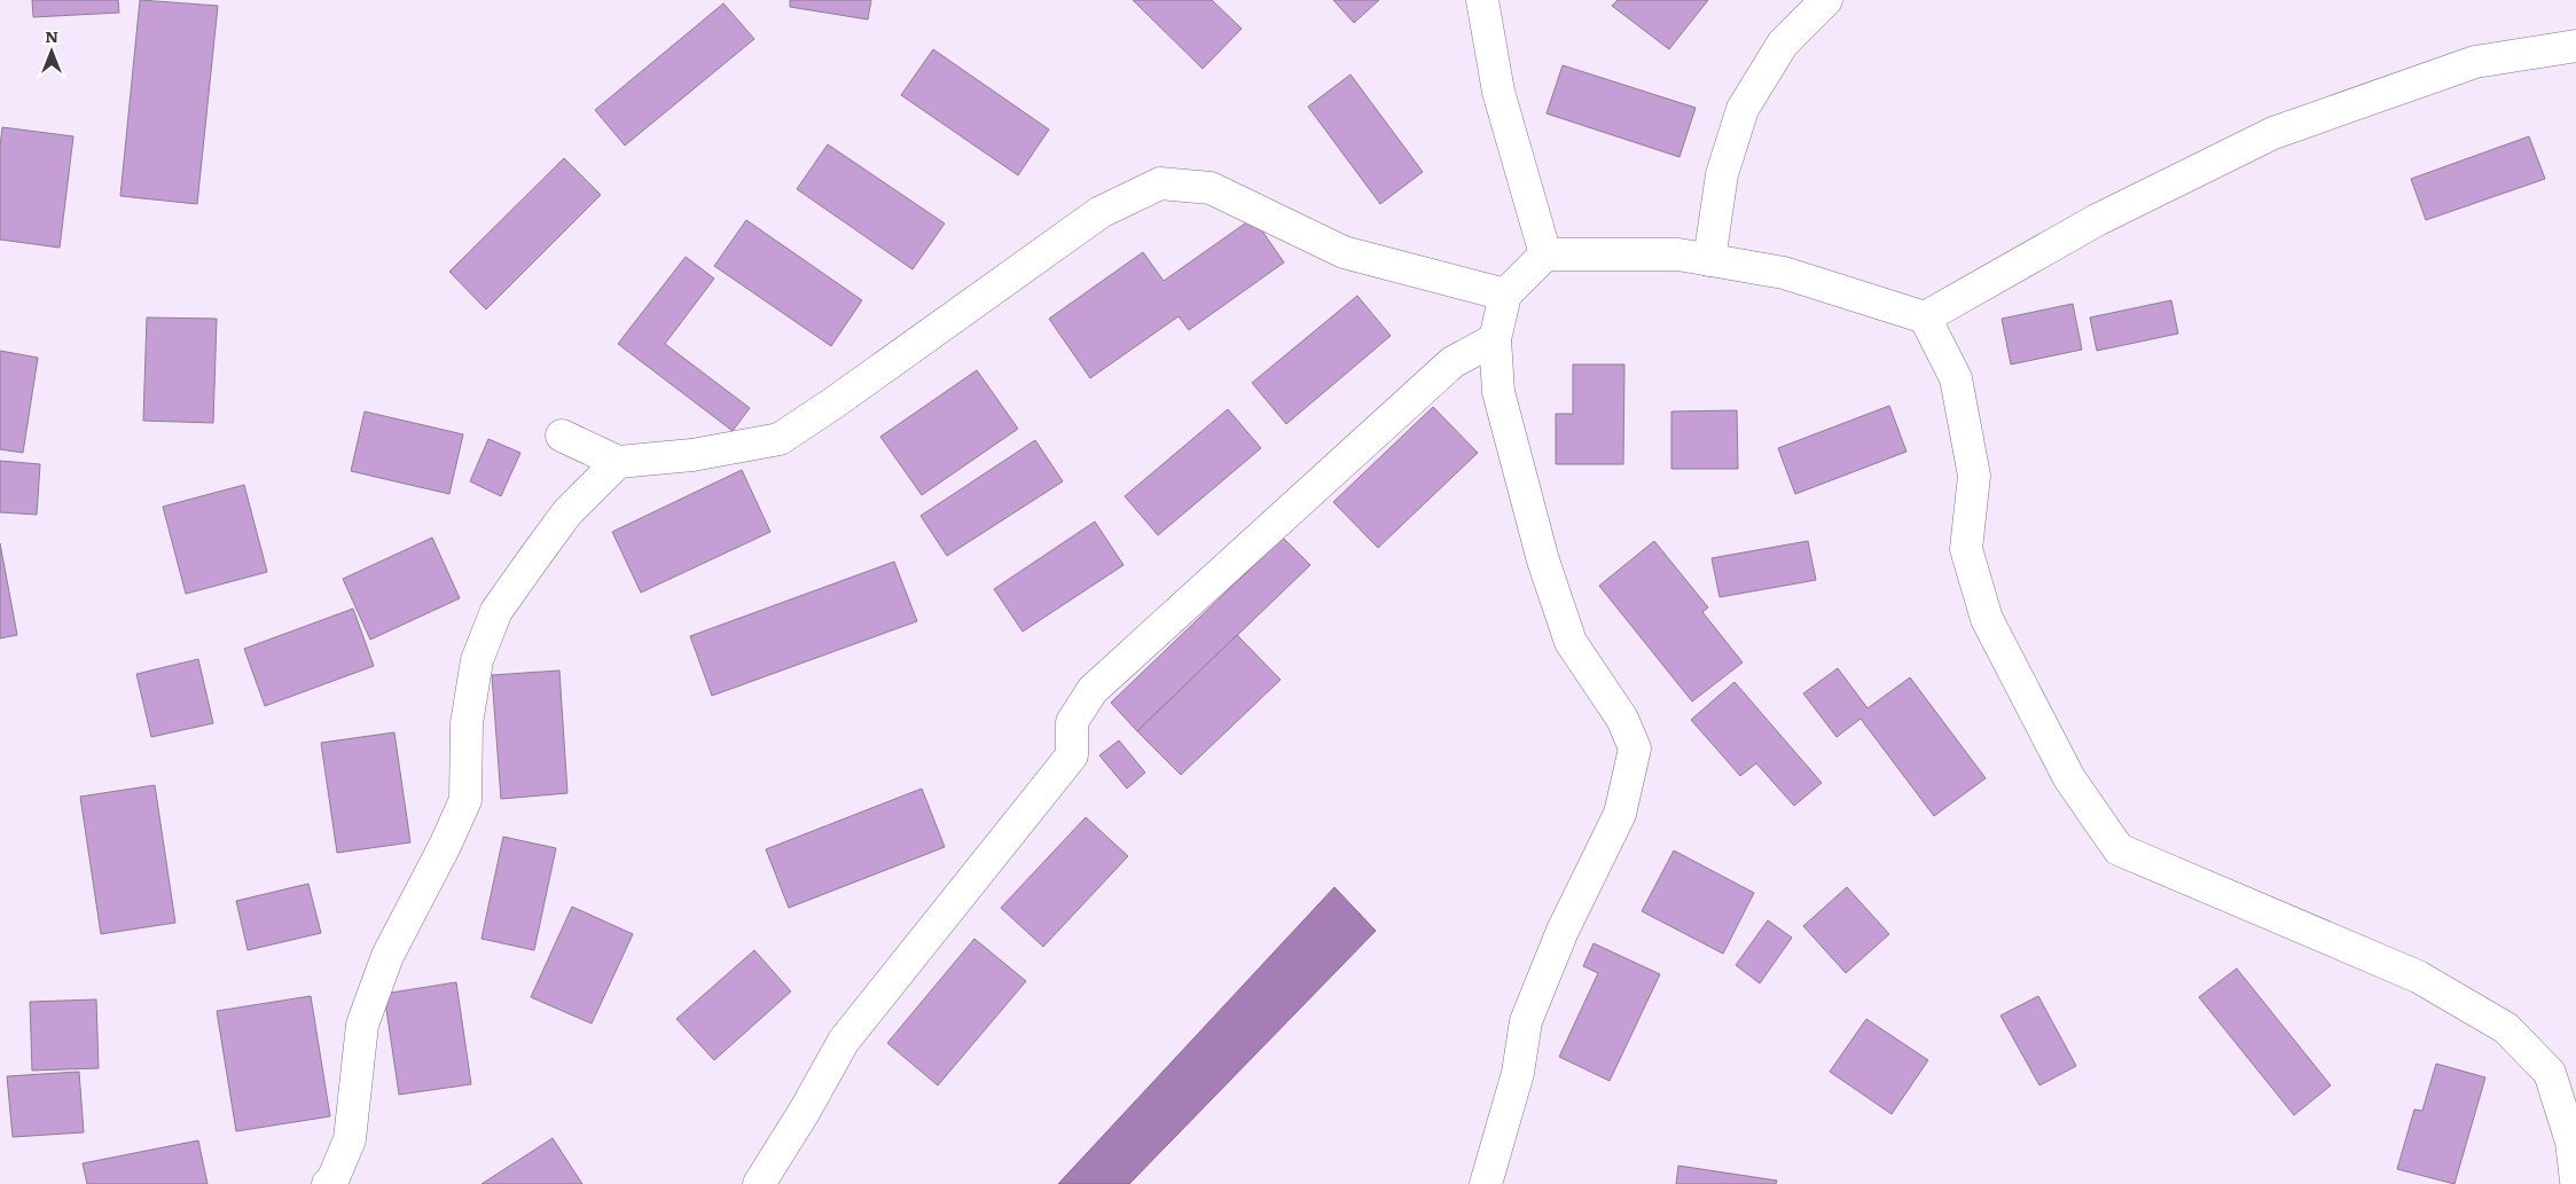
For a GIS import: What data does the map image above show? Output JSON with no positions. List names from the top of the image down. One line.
{"north":"top"}
